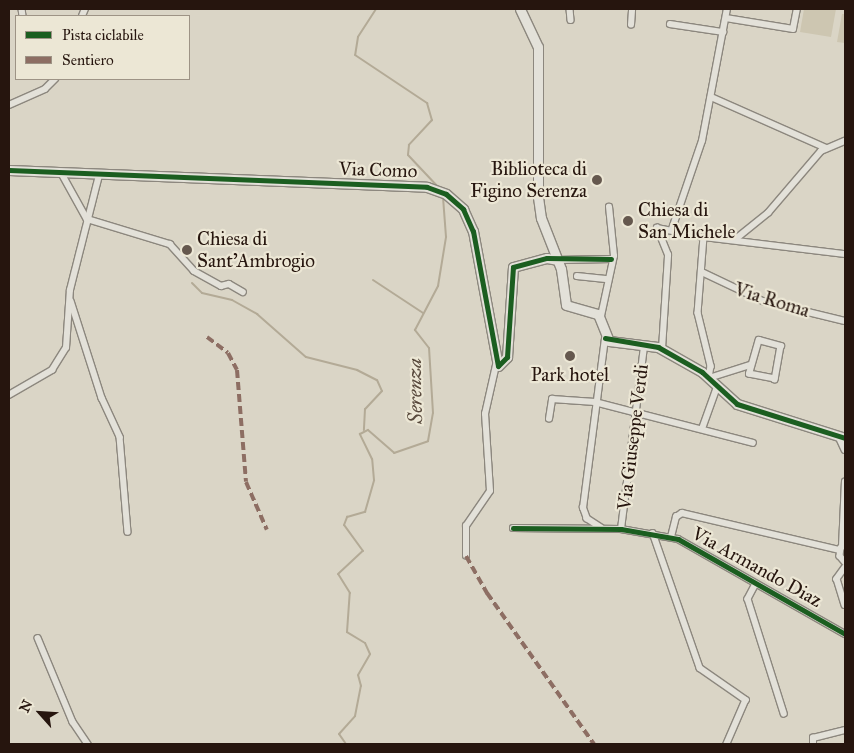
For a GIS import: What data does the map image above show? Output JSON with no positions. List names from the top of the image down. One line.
{"streets":{"street":["Via Como","Via Roma","Via Giuseppe Verdi","Via Armando Diaz"]},"crossings":[["Via Giuseppe Verdi","Via Armando Diaz"]],"water":["Serenza"],"places":["Biblioteca di Figino Serenza","Chiesa di San Michele","Chiesa di Sant'Ambrogio","Park hotel"],"legend":["Pista ciclabile","Sentiero"],"north":"top left"}
